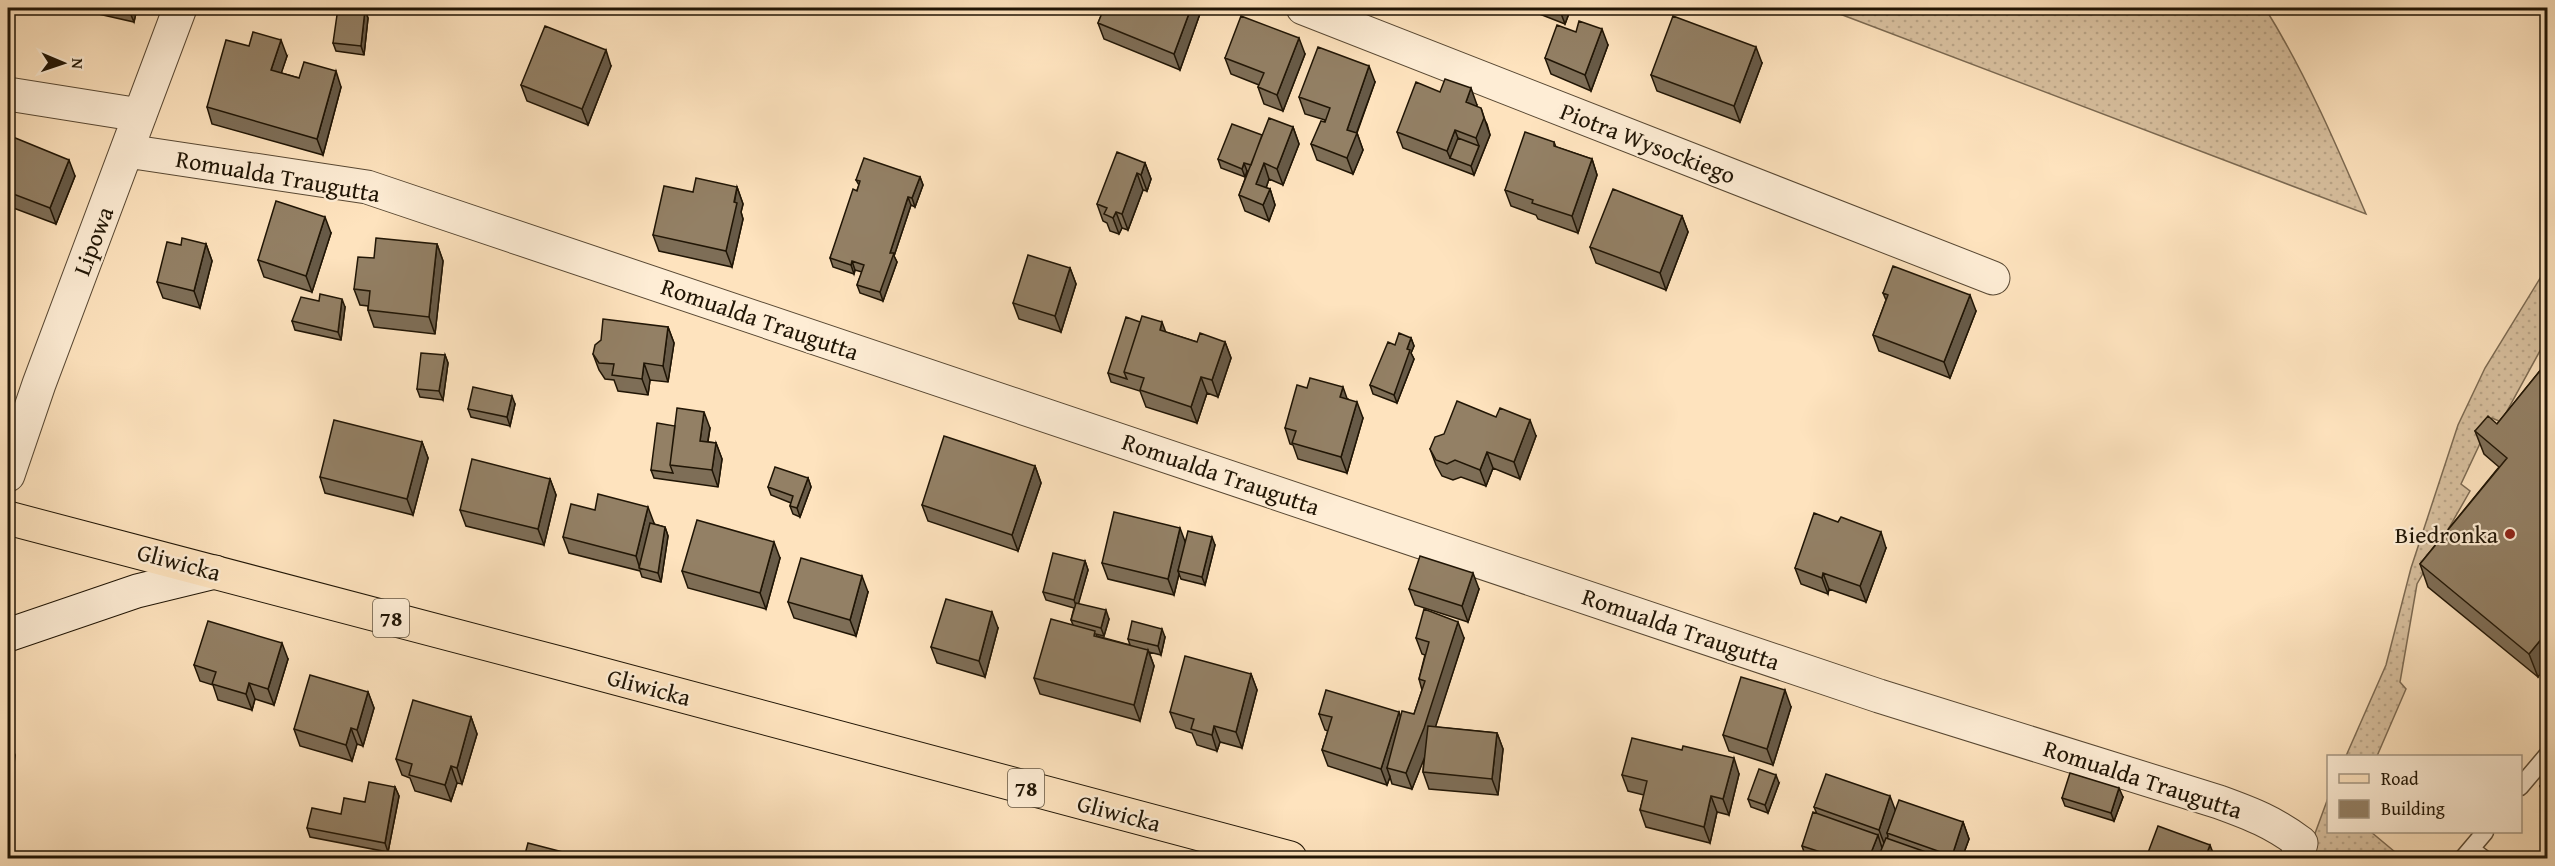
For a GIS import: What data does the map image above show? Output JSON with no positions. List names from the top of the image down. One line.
{"streets":{"main road":["Gliwicka","78"],"street":["Piotra Wysockiego","Romualda Traugutta","Lipowa"]},"crossings":[["Romualda Traugutta","Lipowa"]],"places":["Biedronka"],"legend":["Road","Building"],"north":"right"}
